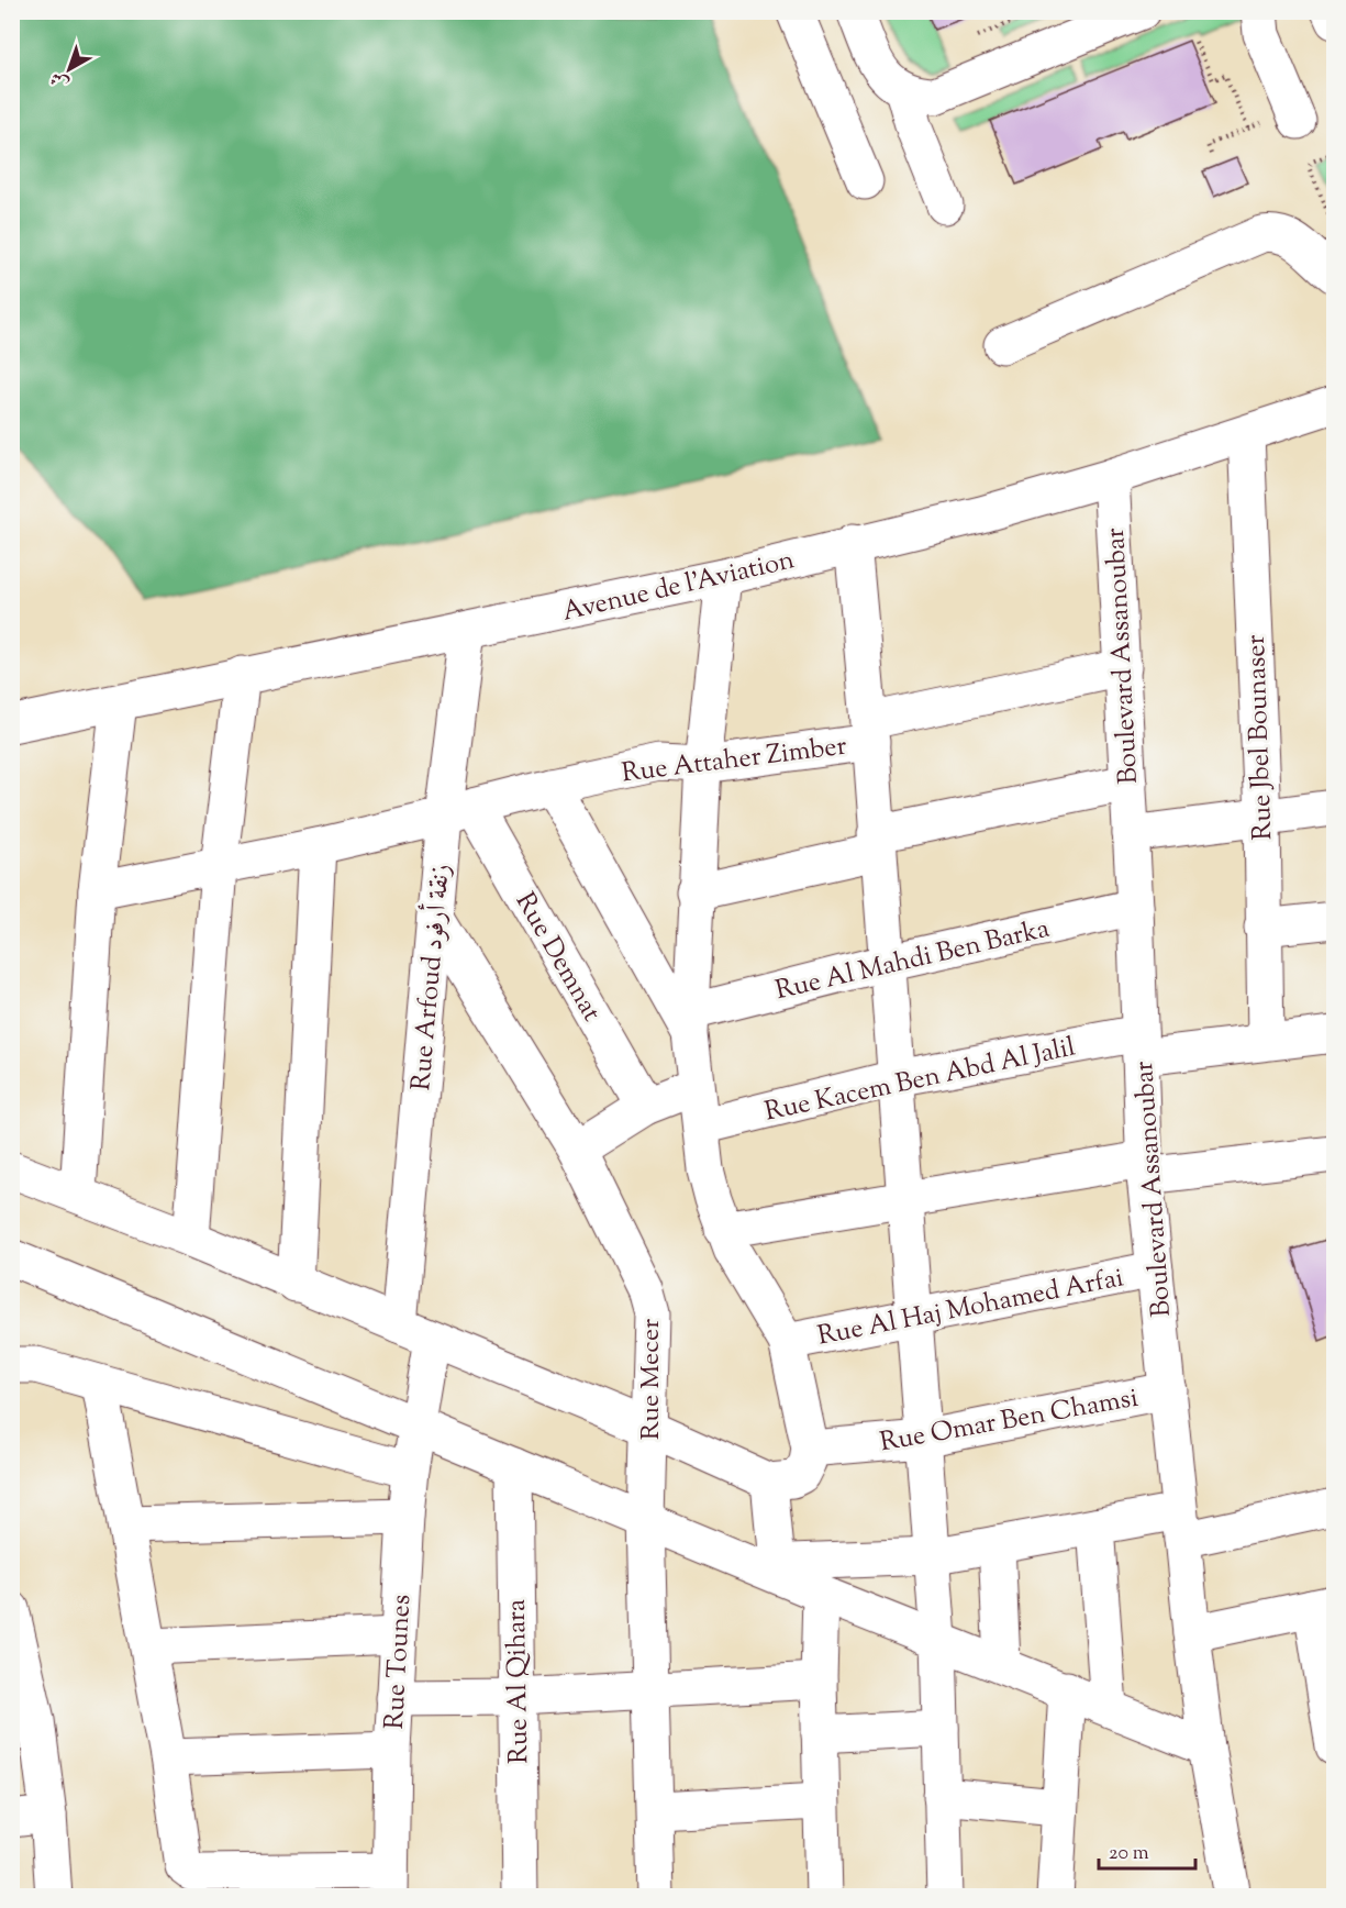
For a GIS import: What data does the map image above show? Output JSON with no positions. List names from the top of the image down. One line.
{"streets":{"street":["Avenue de l'Aviation","Boulevard Assanoubar","Rue Jbel Bounaser","Rue Attaher Zimber","Rue Demnat","Rue Al Mahdi Ben Barka","Rue Arfoud زنقة أرفود","Rue Kacem Ben Abd Al Jalil","Rue Al Haj Mohamed Arfai","Rue Mecer","Rue Omar Ben Chamsi","Rue Tounes","Rue Al Qihara"]},"crossings":[["Avenue de l'Aviation","Boulevard Assanoubar"],["Avenue de l'Aviation","Rue Jbel Bounaser"],["Avenue de l'Aviation","Rue Arfoud زنقة أرفود"],["Boulevard Assanoubar","Rue Attaher Zimber"],["Boulevard Assanoubar","Rue Al Mahdi Ben Barka"],["Boulevard Assanoubar","Rue Kacem Ben Abd Al Jalil"],["Boulevard Assanoubar","Rue Al Haj Mohamed Arfai"],["Boulevard Assanoubar","Rue Omar Ben Chamsi"],["Rue Jbel Bounaser","Rue Kacem Ben Abd Al Jalil"],["Rue Attaher Zimber","Rue Demnat"],["Rue Attaher Zimber","Rue Arfoud زنقة أرفود"],["Rue Demnat","Rue Arfoud زنقة أرفود"],["Rue Arfoud زنقة أرفود","Rue Mecer"]],"scale_bar":"20 m","north":"bottom left"}
